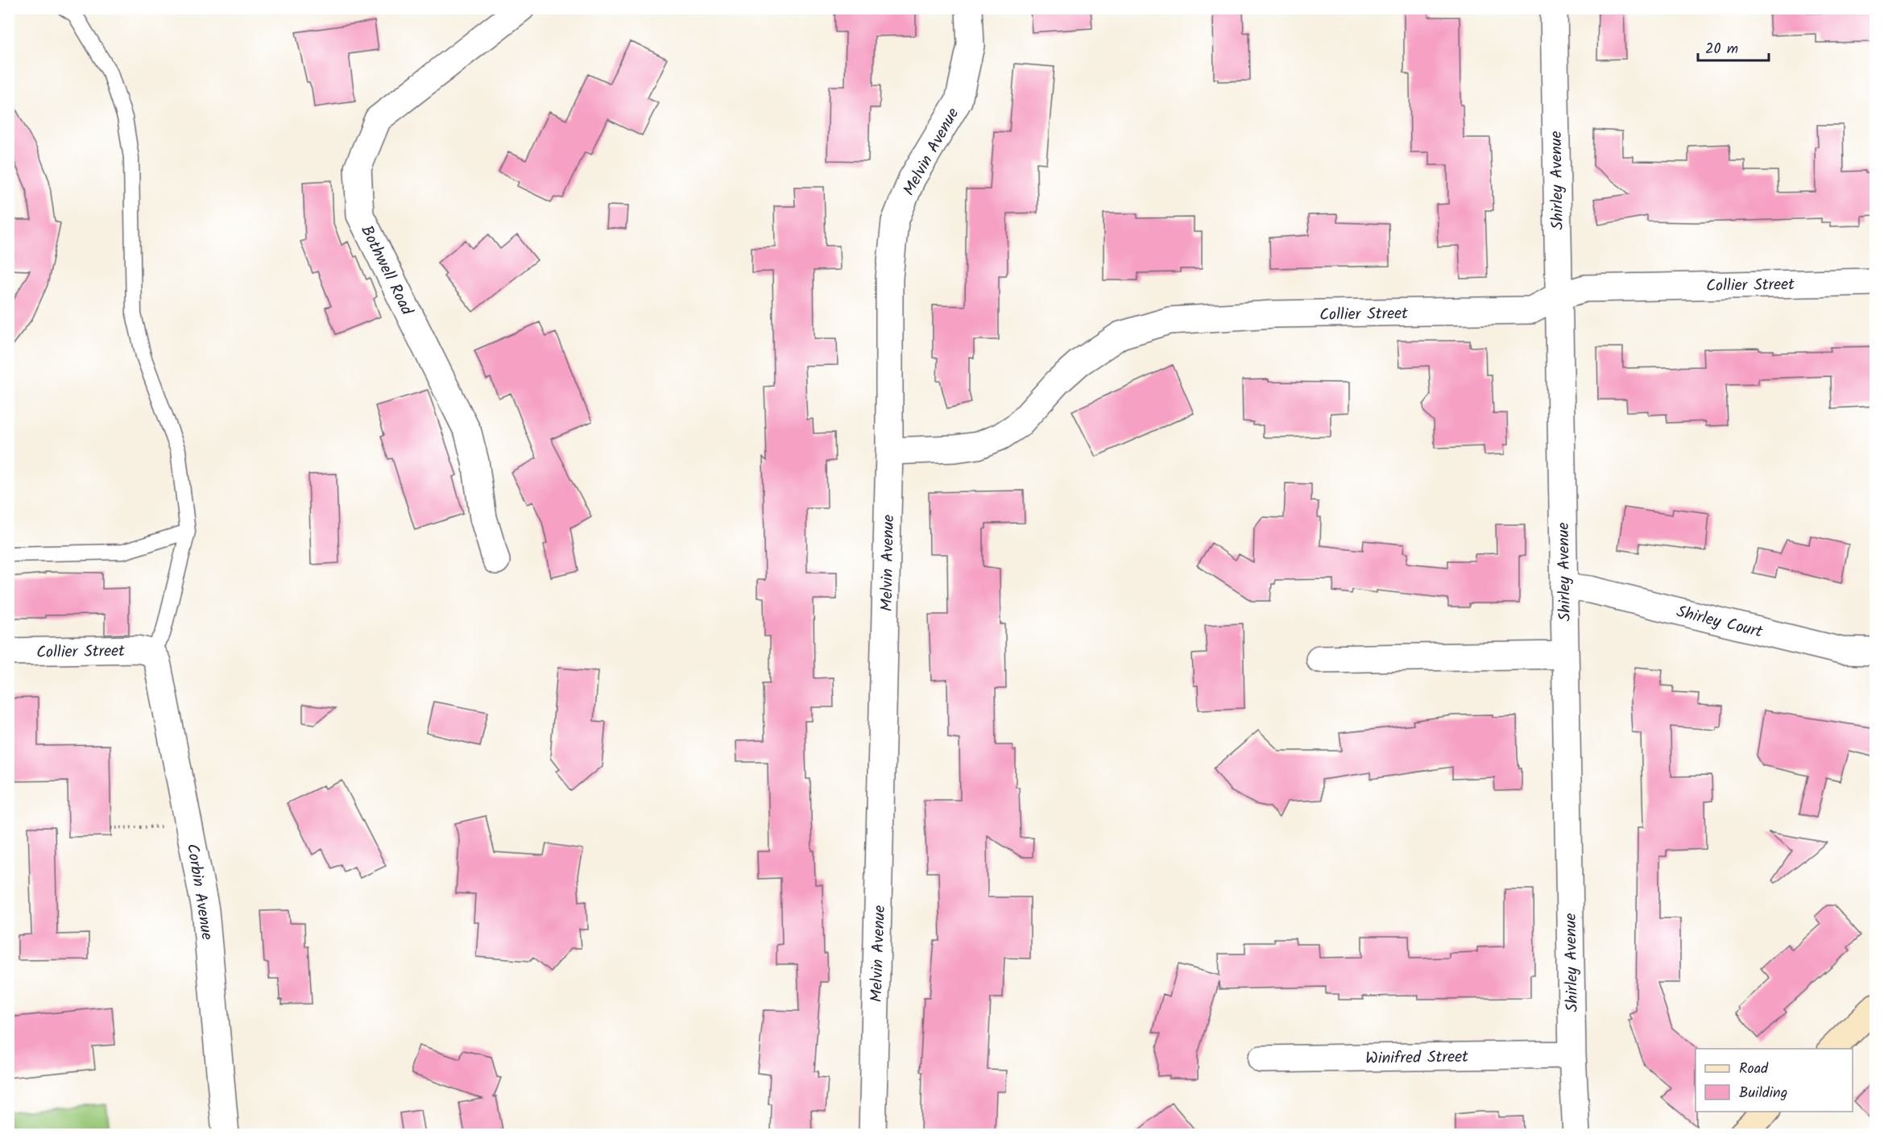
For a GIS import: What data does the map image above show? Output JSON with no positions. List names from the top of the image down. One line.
{"streets":{"street":["Melvin Avenue","Shirley Avenue","Bothwell Road","Collier Street","Shirley Court","Corbin Avenue","Winifred Street"]},"crossings":[["Melvin Avenue","Collier Street"],["Shirley Avenue","Collier Street"],["Shirley Avenue","Shirley Court"],["Shirley Avenue","Winifred Street"],["Collier Street","Corbin Avenue"]],"legend":["Road","Building"],"scale_bar":"20 m"}
